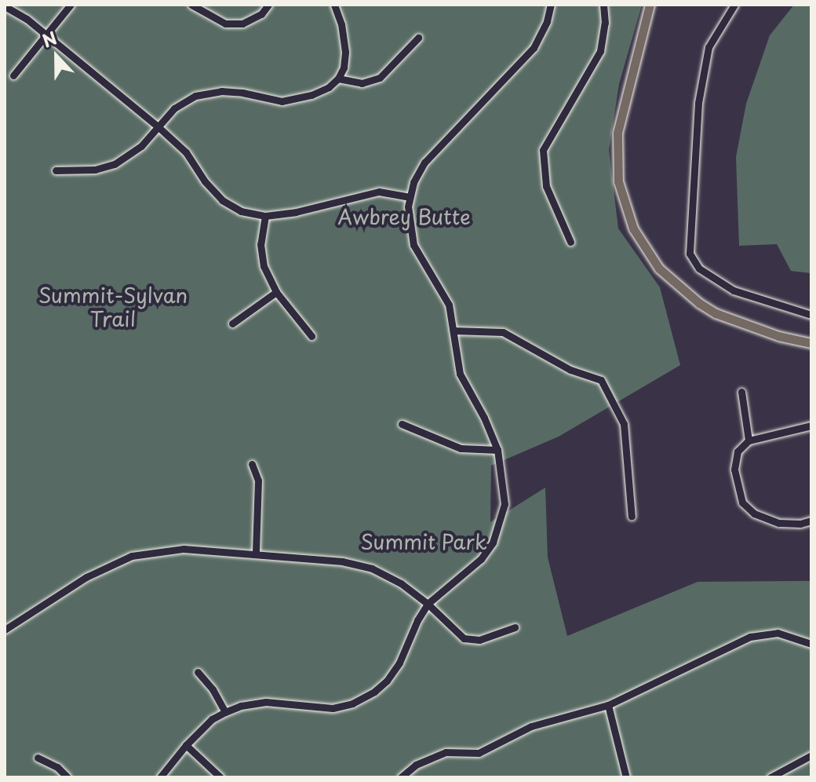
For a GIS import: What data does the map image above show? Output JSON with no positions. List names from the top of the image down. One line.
{"parks":["Awbrey Butte","Summit-Sylvan Trail","Summit Park"],"north":"top"}
